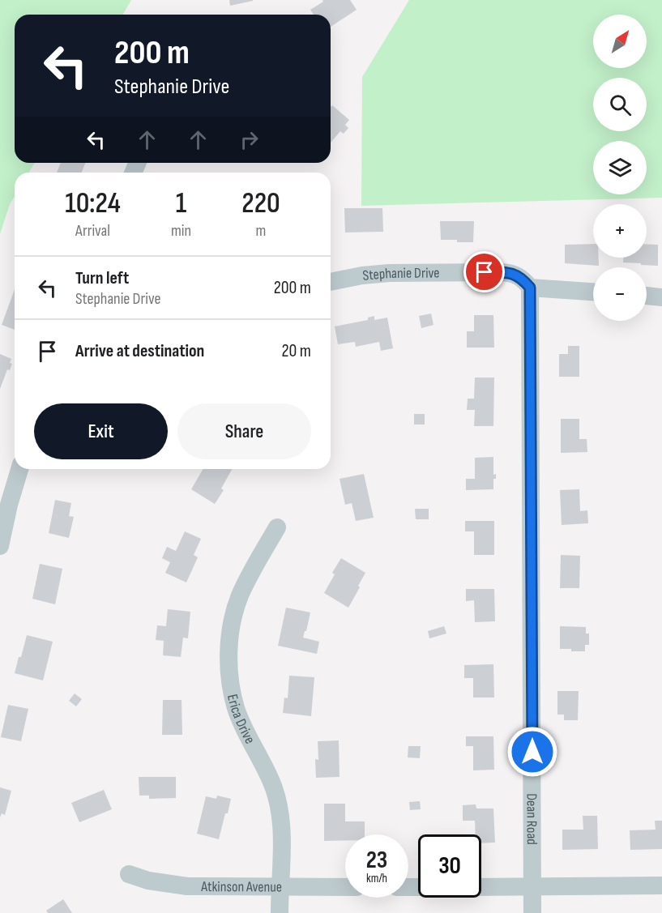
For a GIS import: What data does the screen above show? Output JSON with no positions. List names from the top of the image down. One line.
{"streets":{"street":["Stephanie Drive","Erica Drive","Dean Road","Atkinson Avenue"]},"crossings":[["Stephanie Drive","Dean Road"],["Erica Drive","Atkinson Avenue"]],"north":"top right","page":{"map_buttons":["+","−"],"turn":["200 m","Stephanie Drive"],"eta":["10:24","Arrival","1","min","220","m"],"list":[{"name":"Turn left","note":"Stephanie Drive","value":"200 m"},{"name":"Arrive at destination","value":"20 m"}],"buttons":["Exit","Share"],"speed":"23 km/h","limit":"30"}}
